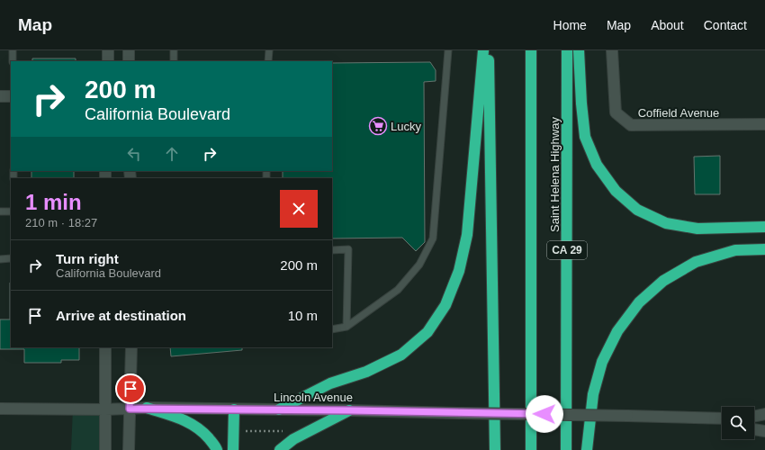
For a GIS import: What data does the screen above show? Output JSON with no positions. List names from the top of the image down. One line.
{"streets":{"highway":["Saint Helena Highway","CA 29"],"main road":["Coffield Avenue","Lincoln Avenue"]},"places":{"supermarket":["Lucky"]},"page":{"header":"Map","nav":["Home","Map","About","Contact"],"turn":["200 m","California Boulevard"],"heading":["1 min","210 m · 18:27"],"list":[{"name":"Turn right","note":"California Boulevard","value":"200 m"},{"name":"Arrive at destination","value":"10 m"}]}}
